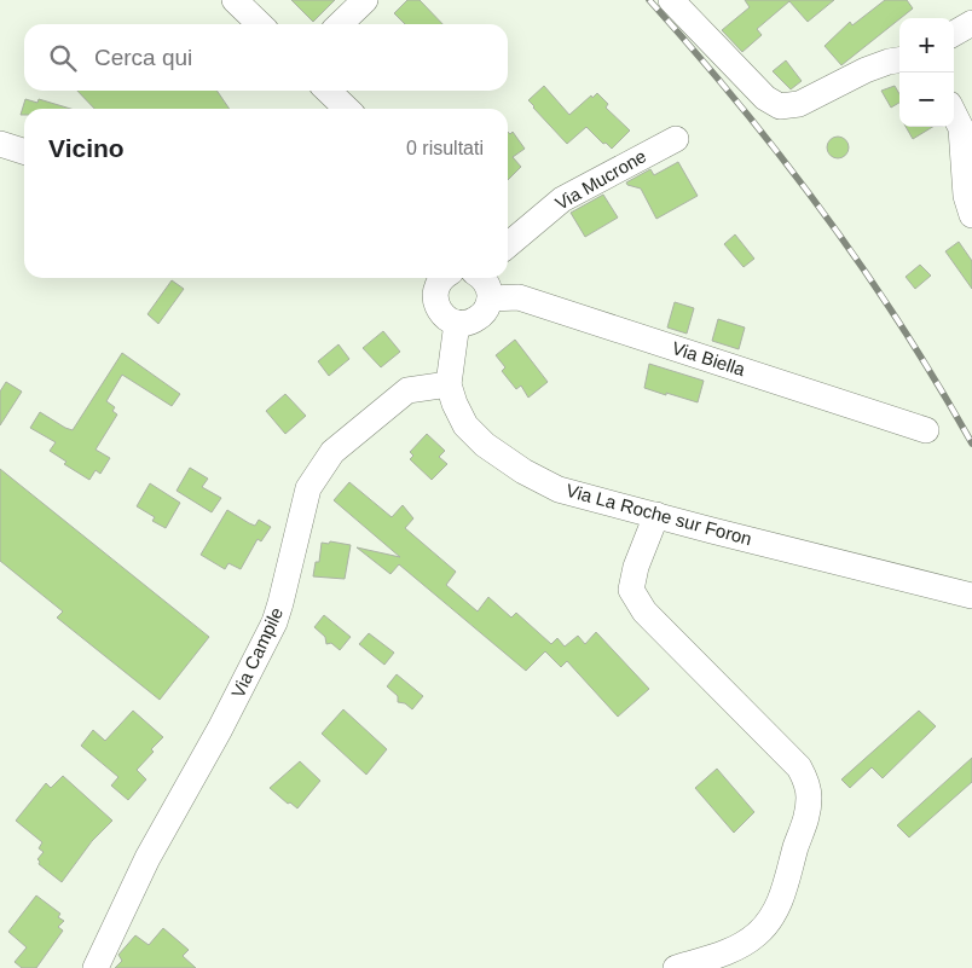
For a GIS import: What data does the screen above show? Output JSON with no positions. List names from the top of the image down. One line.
{"streets":{"street":["Via Mucrone","Via Biella","Via La Roche sur Foron","Via Campile"]},"crossings":[["Via La Roche sur Foron","Via Campile"]],"page":{"map_buttons":["+","−"],"search":"Cerca qui","heading":["Vicino","0 risultati"]}}
